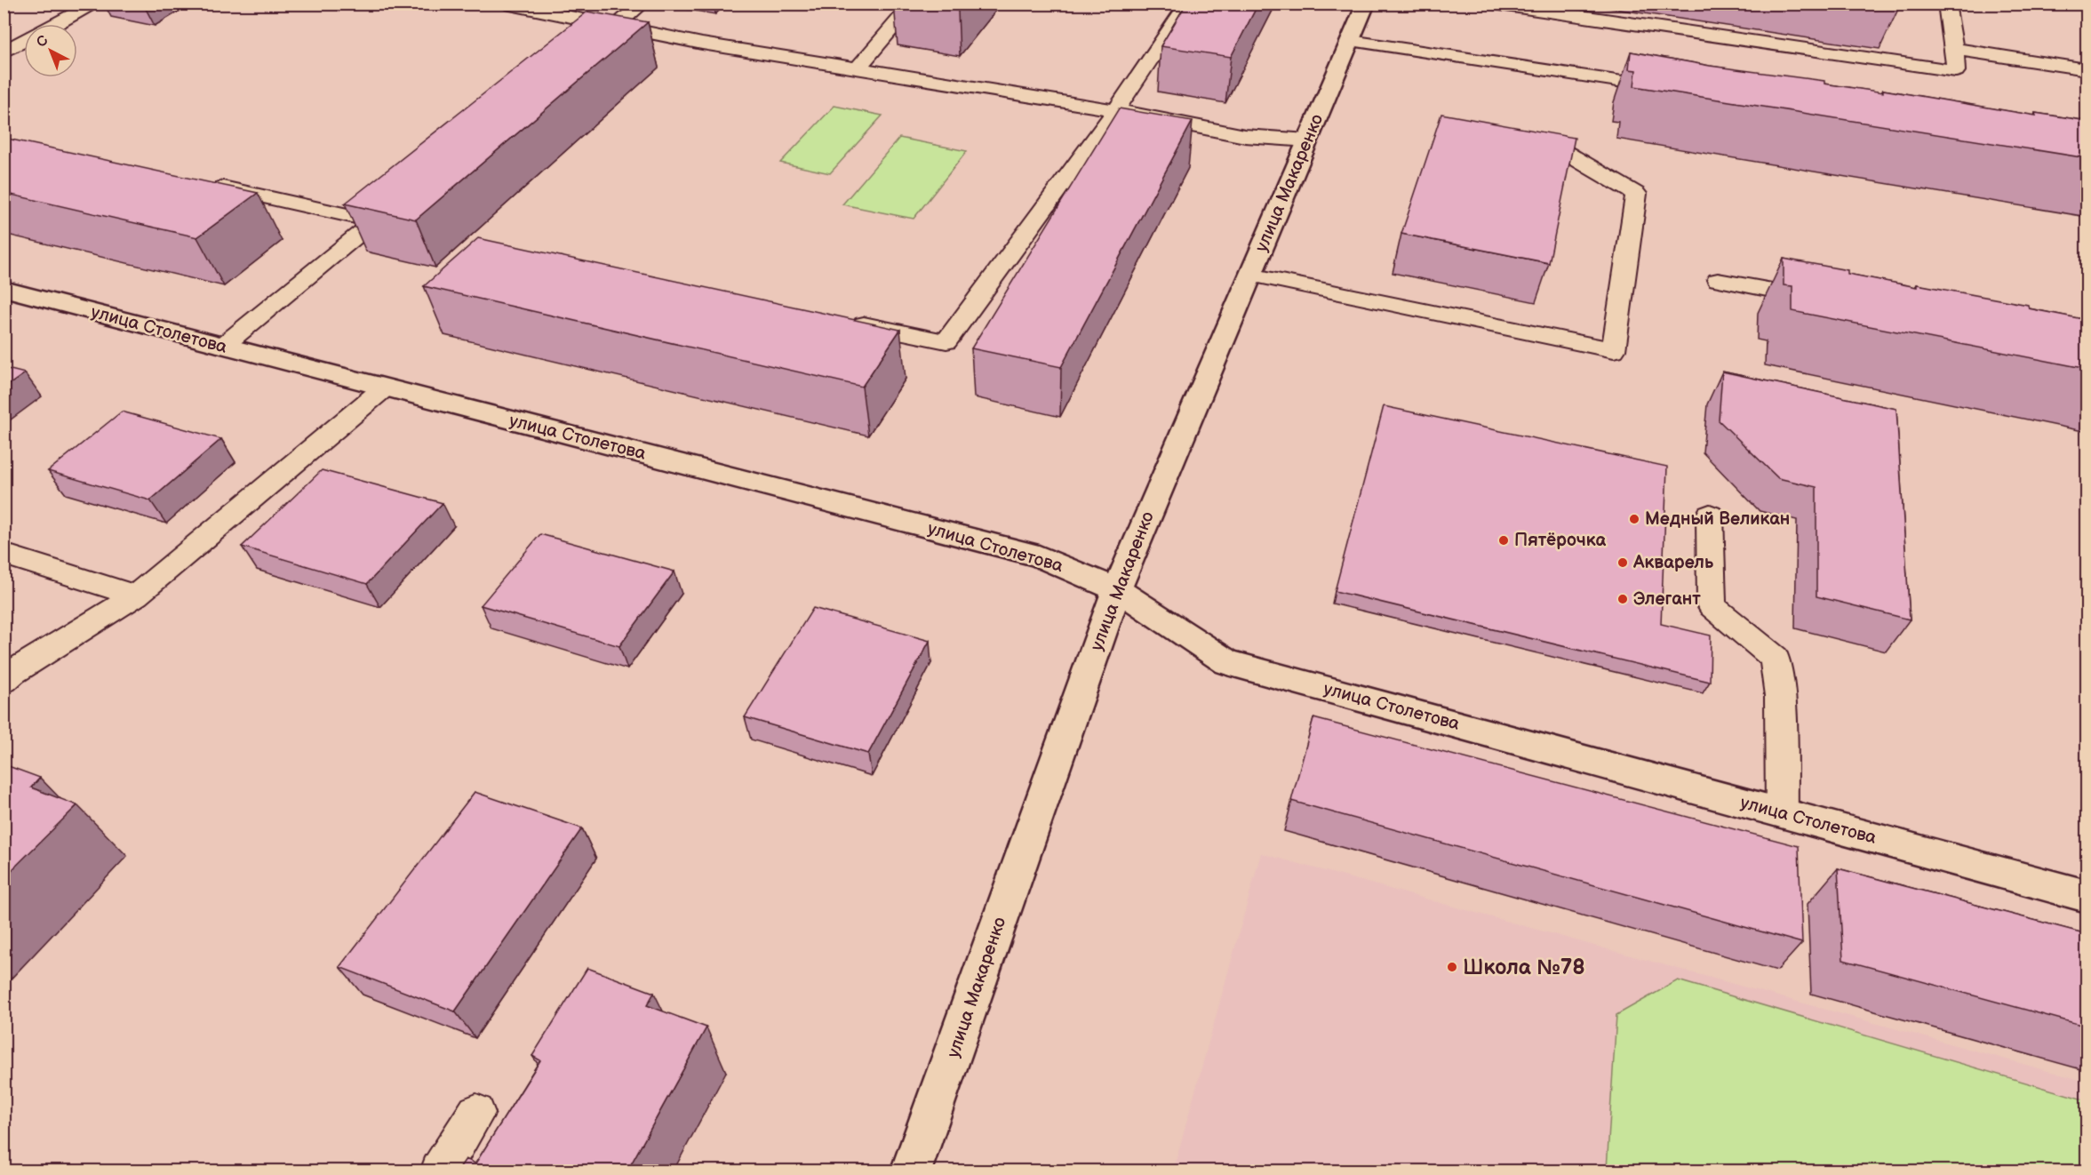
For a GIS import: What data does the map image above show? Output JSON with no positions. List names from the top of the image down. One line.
{"streets":{"street":["улица Макаренко","улица Столетова"]},"crossings":[["улица Макаренко","улица Столетова"]],"places":["Медный Великан","Пятёрочка","Акварель","Элегант","Школа №78"],"north":"top left"}
